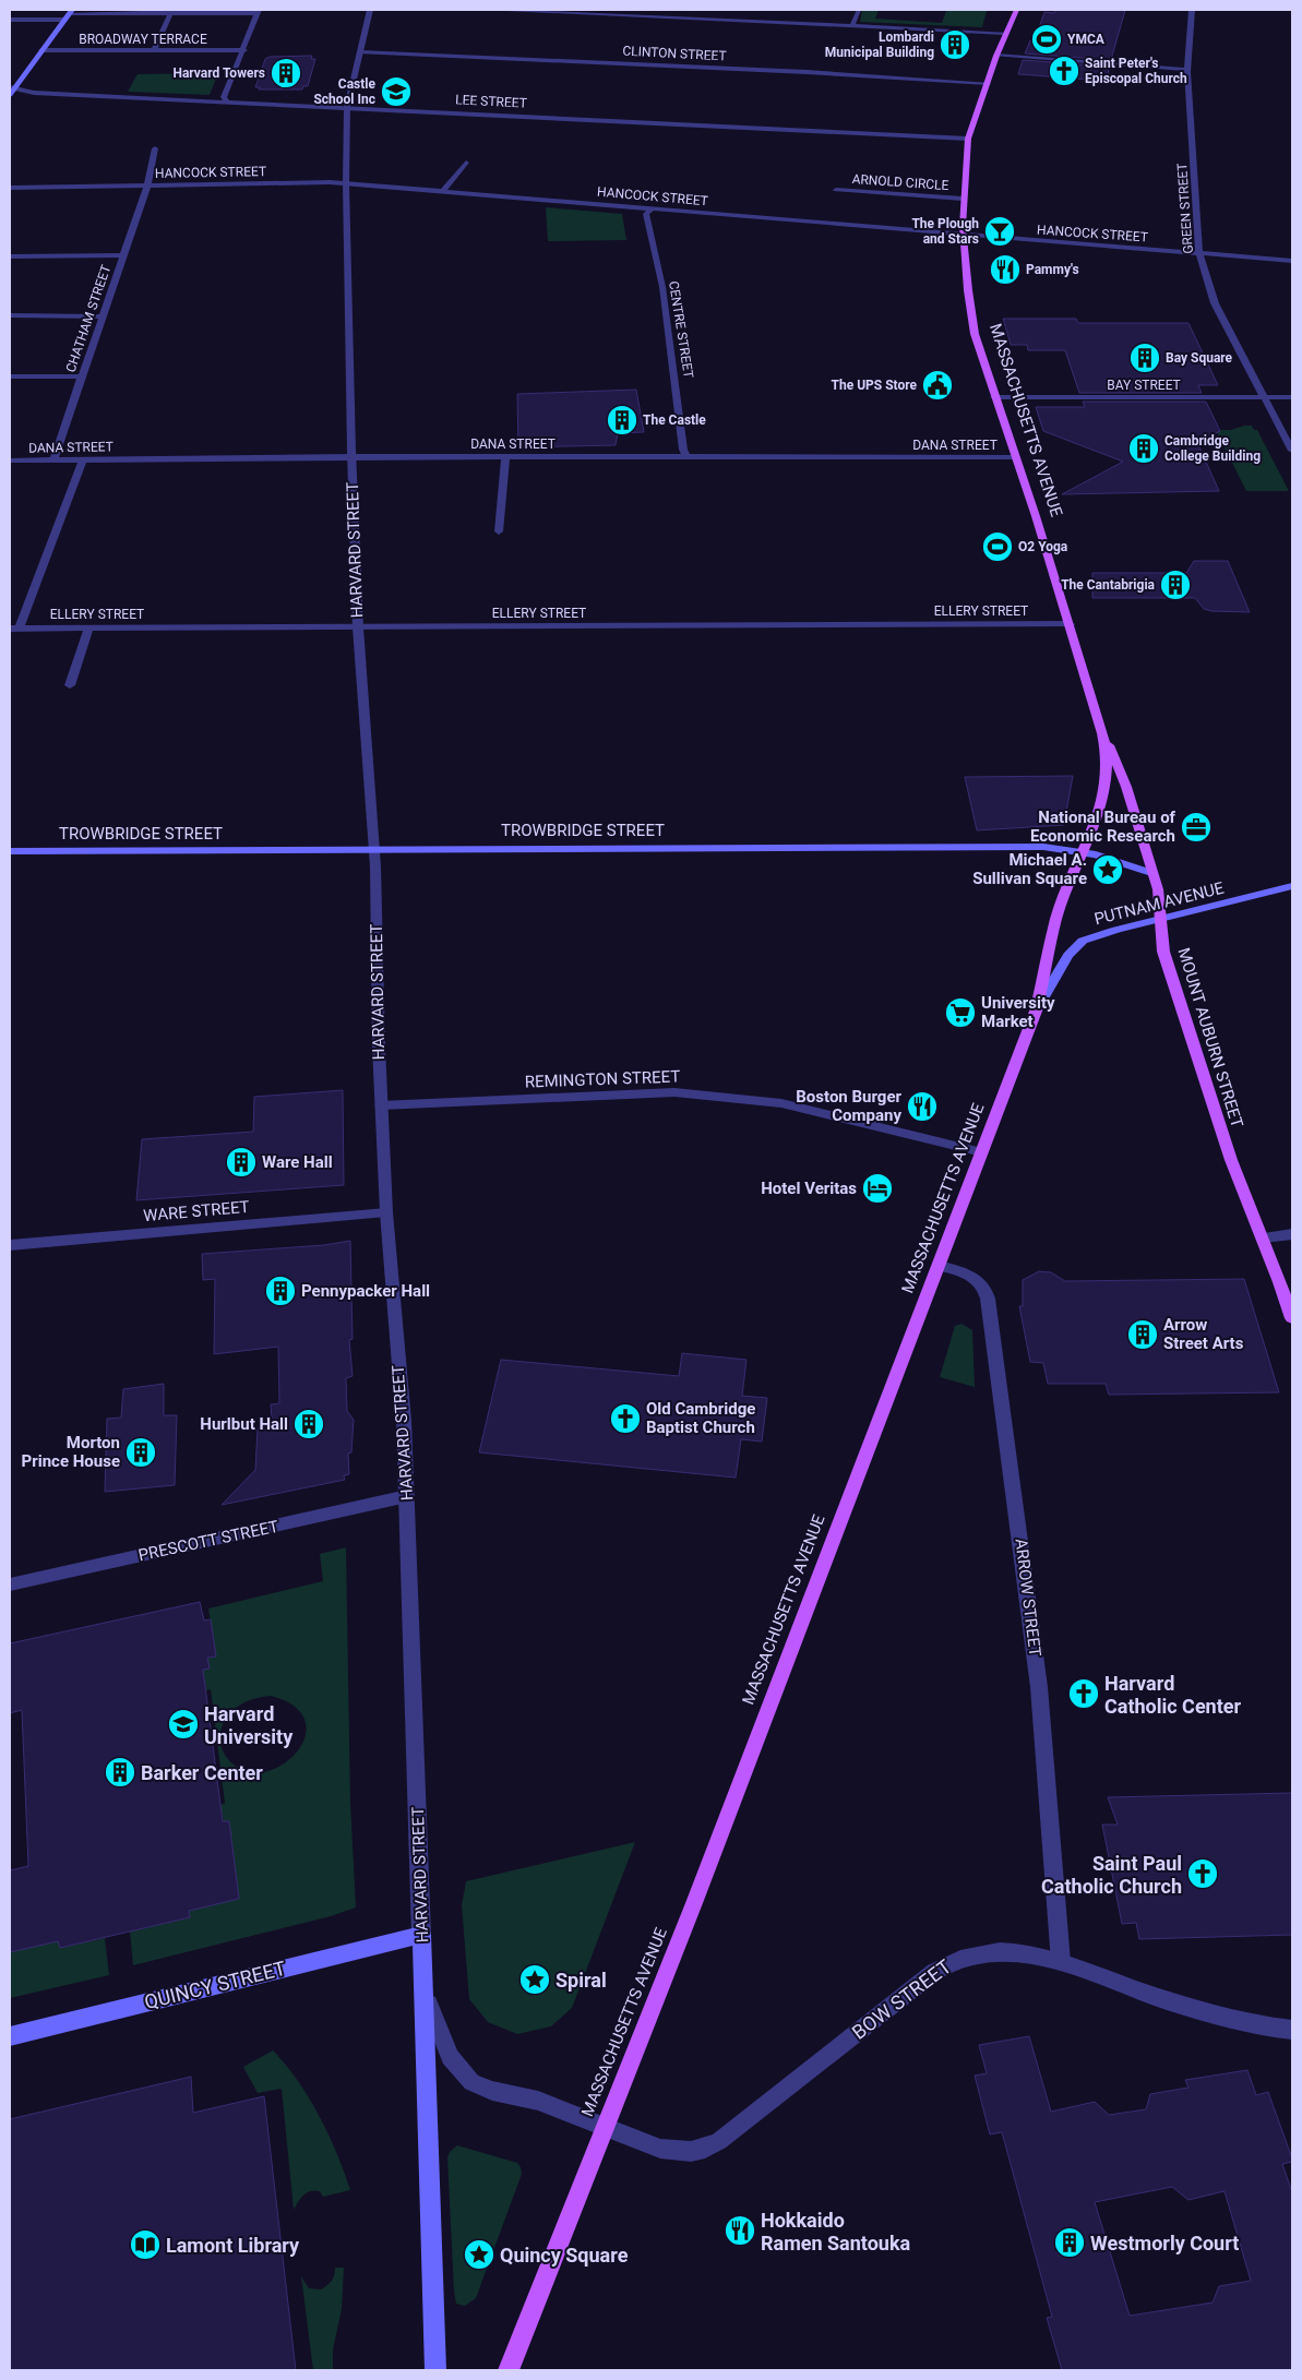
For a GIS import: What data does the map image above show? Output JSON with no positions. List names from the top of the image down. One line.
{"streets":{"main road":["MASSACHUSETTS AVENUE","HARVARD STREET","TROWBRIDGE STREET","PUTNAM AVENUE","MOUNT AUBURN STREET","QUINCY STREET"],"street":["BROADWAY TERRACE","CLINTON STREET","LEE STREET","HANCOCK STREET","ARNOLD CIRCLE","GREEN STREET","CHATHAM STREET","CENTRE STREET","BAY STREET","DANA STREET","ELLERY STREET","REMINGTON STREET","WARE STREET","PRESCOTT STREET","ARROW STREET","BOW STREET"]},"crossings":[["CLINTON STREET","MASSACHUSETTS AVENUE"],["CLINTON STREET","HARVARD STREET"],["LEE STREET","MASSACHUSETTS AVENUE"],["LEE STREET","HARVARD STREET"],["HANCOCK STREET","GREEN STREET"],["HANCOCK STREET","CHATHAM STREET"],["HANCOCK STREET","CENTRE STREET"],["HANCOCK STREET","MASSACHUSETTS AVENUE"],["HANCOCK STREET","HARVARD STREET"],["ARNOLD CIRCLE","MASSACHUSETTS AVENUE"],["GREEN STREET","BAY STREET"],["CHATHAM STREET","DANA STREET"],["CENTRE STREET","DANA STREET"],["BAY STREET","MASSACHUSETTS AVENUE"],["MASSACHUSETTS AVENUE","DANA STREET"],["MASSACHUSETTS AVENUE","HARVARD STREET"],["MASSACHUSETTS AVENUE","ELLERY STREET"],["MASSACHUSETTS AVENUE","TROWBRIDGE STREET"],["MASSACHUSETTS AVENUE","PUTNAM AVENUE"],["MASSACHUSETTS AVENUE","MOUNT AUBURN STREET"],["MASSACHUSETTS AVENUE","REMINGTON STREET"],["MASSACHUSETTS AVENUE","ARROW STREET"],["MASSACHUSETTS AVENUE","BOW STREET"],["DANA STREET","HARVARD STREET"],["HARVARD STREET","ELLERY STREET"],["HARVARD STREET","TROWBRIDGE STREET"],["HARVARD STREET","REMINGTON STREET"],["HARVARD STREET","WARE STREET"],["HARVARD STREET","PRESCOTT STREET"],["HARVARD STREET","QUINCY STREET"],["HARVARD STREET","BOW STREET"],["TROWBRIDGE STREET","MOUNT AUBURN STREET"],["PUTNAM AVENUE","MOUNT AUBURN STREET"],["ARROW STREET","BOW STREET"]],"places":{"sports":["YMCA","O2 Yoga"],"building":["Lombardi Municipal Building","Harvard Towers","Bay Square","The Castle","Cambridge College Building","The Cantabrigia","Ware Hall","Pennypacker Hall","Arrow Street Arts","Hurlbut Hall","Morton Prince House","Barker Center","Westmorly Court"],"church":["Saint Peter's Episcopal Church","Old Cambridge Baptist Church","Harvard Catholic Center","Saint Paul Catholic Church"],"school or university":["Castle School Inc","Harvard University"],"bar":["The Plough and Stars"],"restaurant":["Pammy's","Boston Burger Company","Hokkaido Ramen Santouka"],"public building":["The UPS Store"],"office":["National Bureau of Economic Research"],"place":["Michael A. Sullivan Square","Spiral","Quincy Square"],"supermarket":["University Market"],"hotel":["Hotel Veritas"],"library":["Lamont Library"]}}
